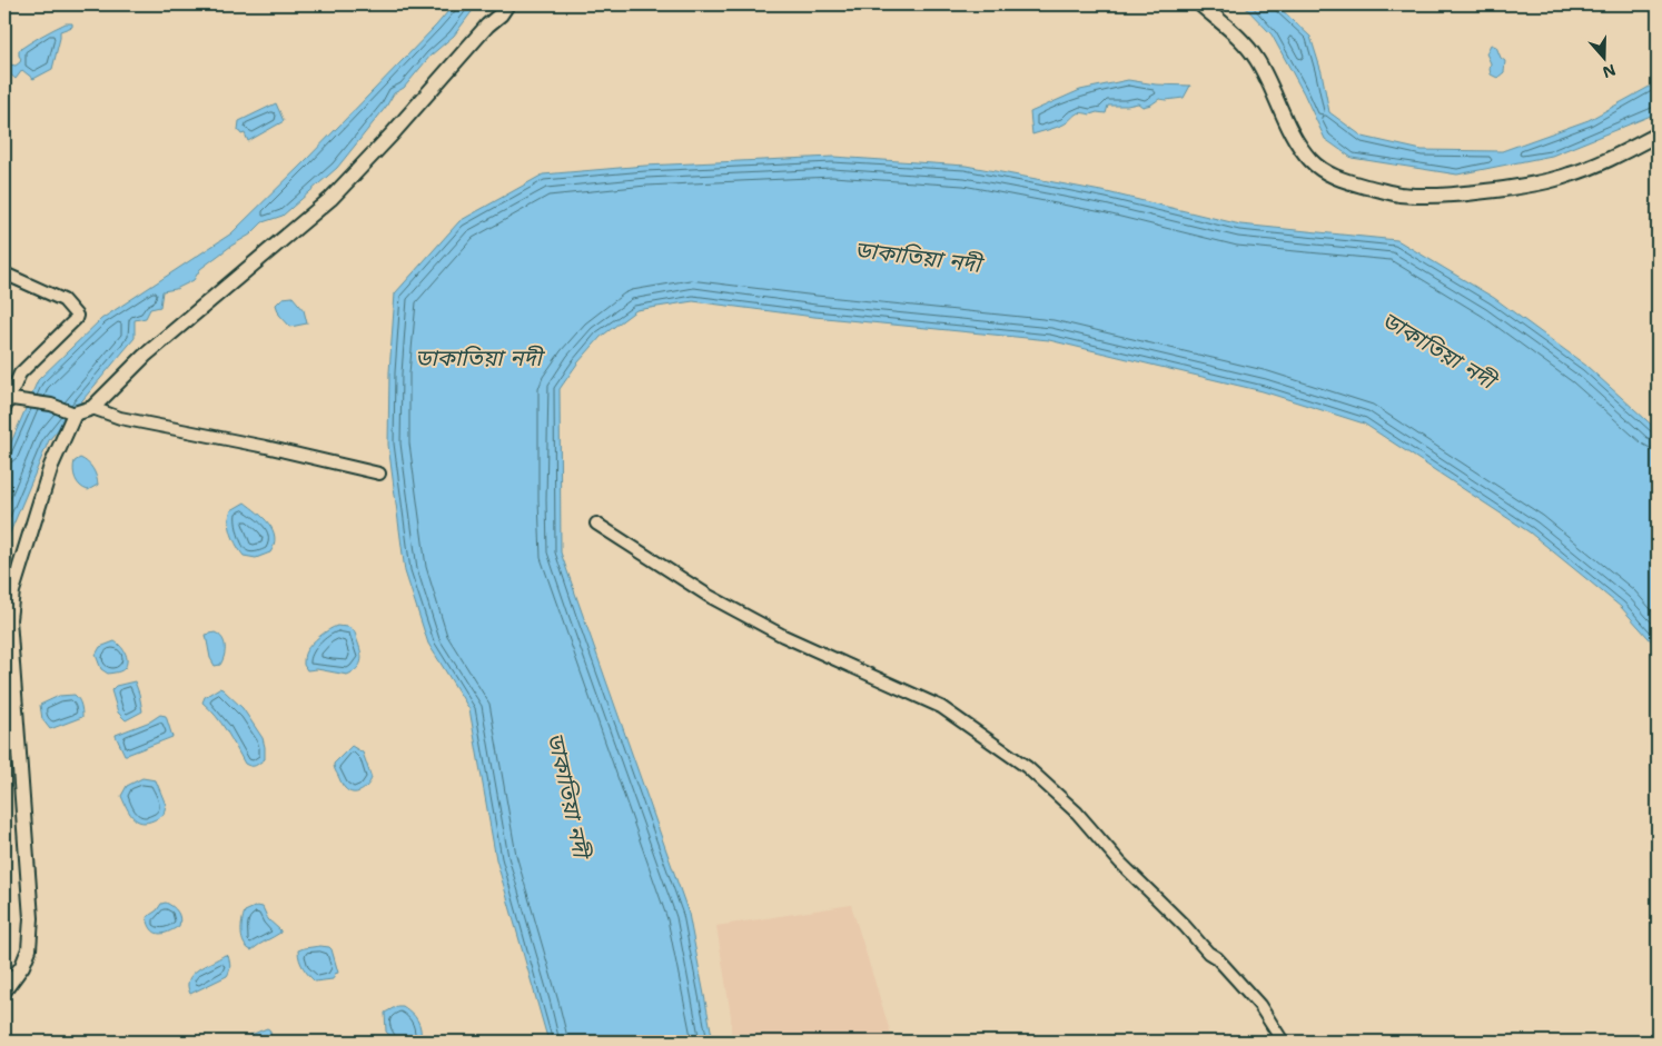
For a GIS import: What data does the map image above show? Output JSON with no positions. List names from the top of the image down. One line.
{"water":["ডাকাতিয়া নদী"],"north":"bottom"}
